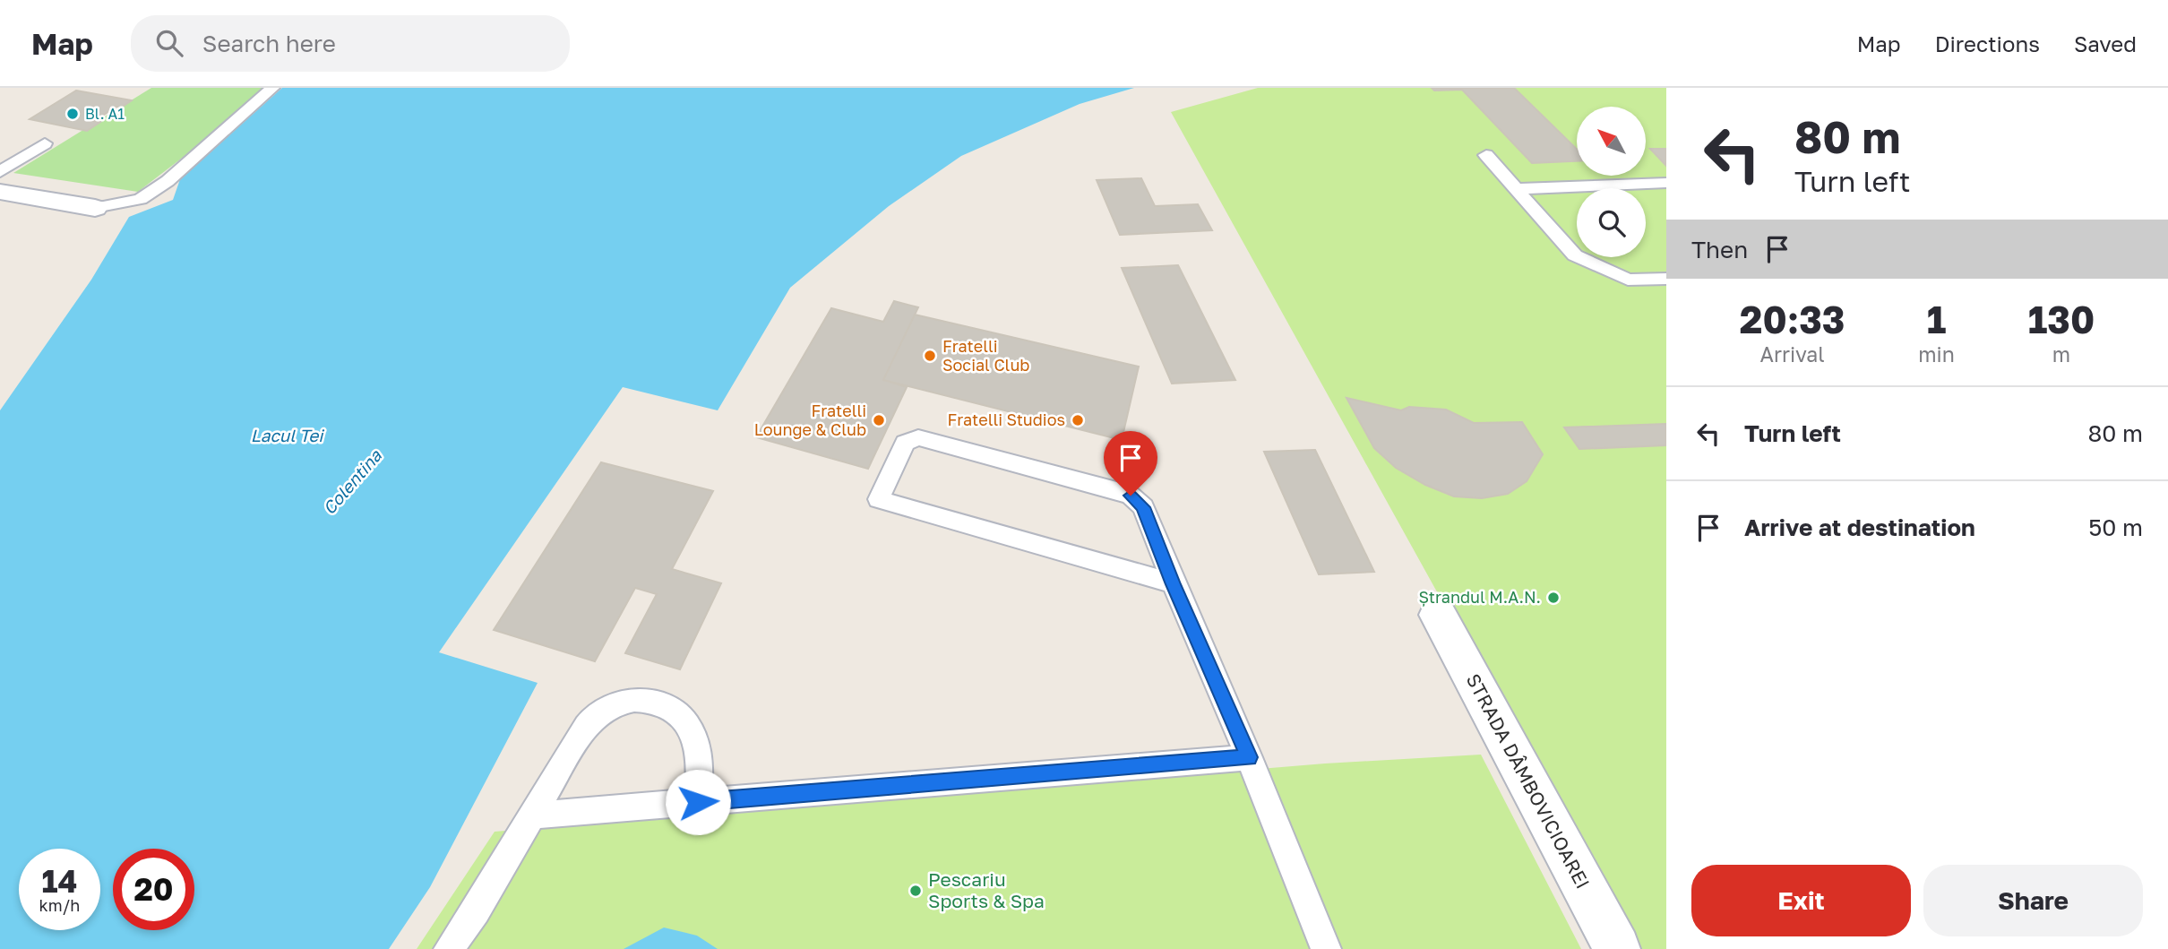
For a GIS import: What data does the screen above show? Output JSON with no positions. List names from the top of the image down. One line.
{"streets":{"street":["STRADA DÂMBOVICIOAREI"]},"water":["Lacul Tei","Colentina"],"places":["Bl. A1","Fratelli Social Club","Fratelli Lounge & Club","Fratelli Studios","Ștrandul M.A.N.","Pescariu Sports & Spa"],"north":"top left","page":{"header":"Map","search":"Search here","nav":["Map","Directions","Saved"],"turn":["80 m","Turn left"],"then":"Then","eta":["20:33","Arrival","1","min","130","m"],"list":[{"name":"Turn left","value":"80 m"},{"name":"Arrive at destination","value":"50 m"}],"speed":"14 km/h","limit":"20","buttons":["Exit","Share"]}}
